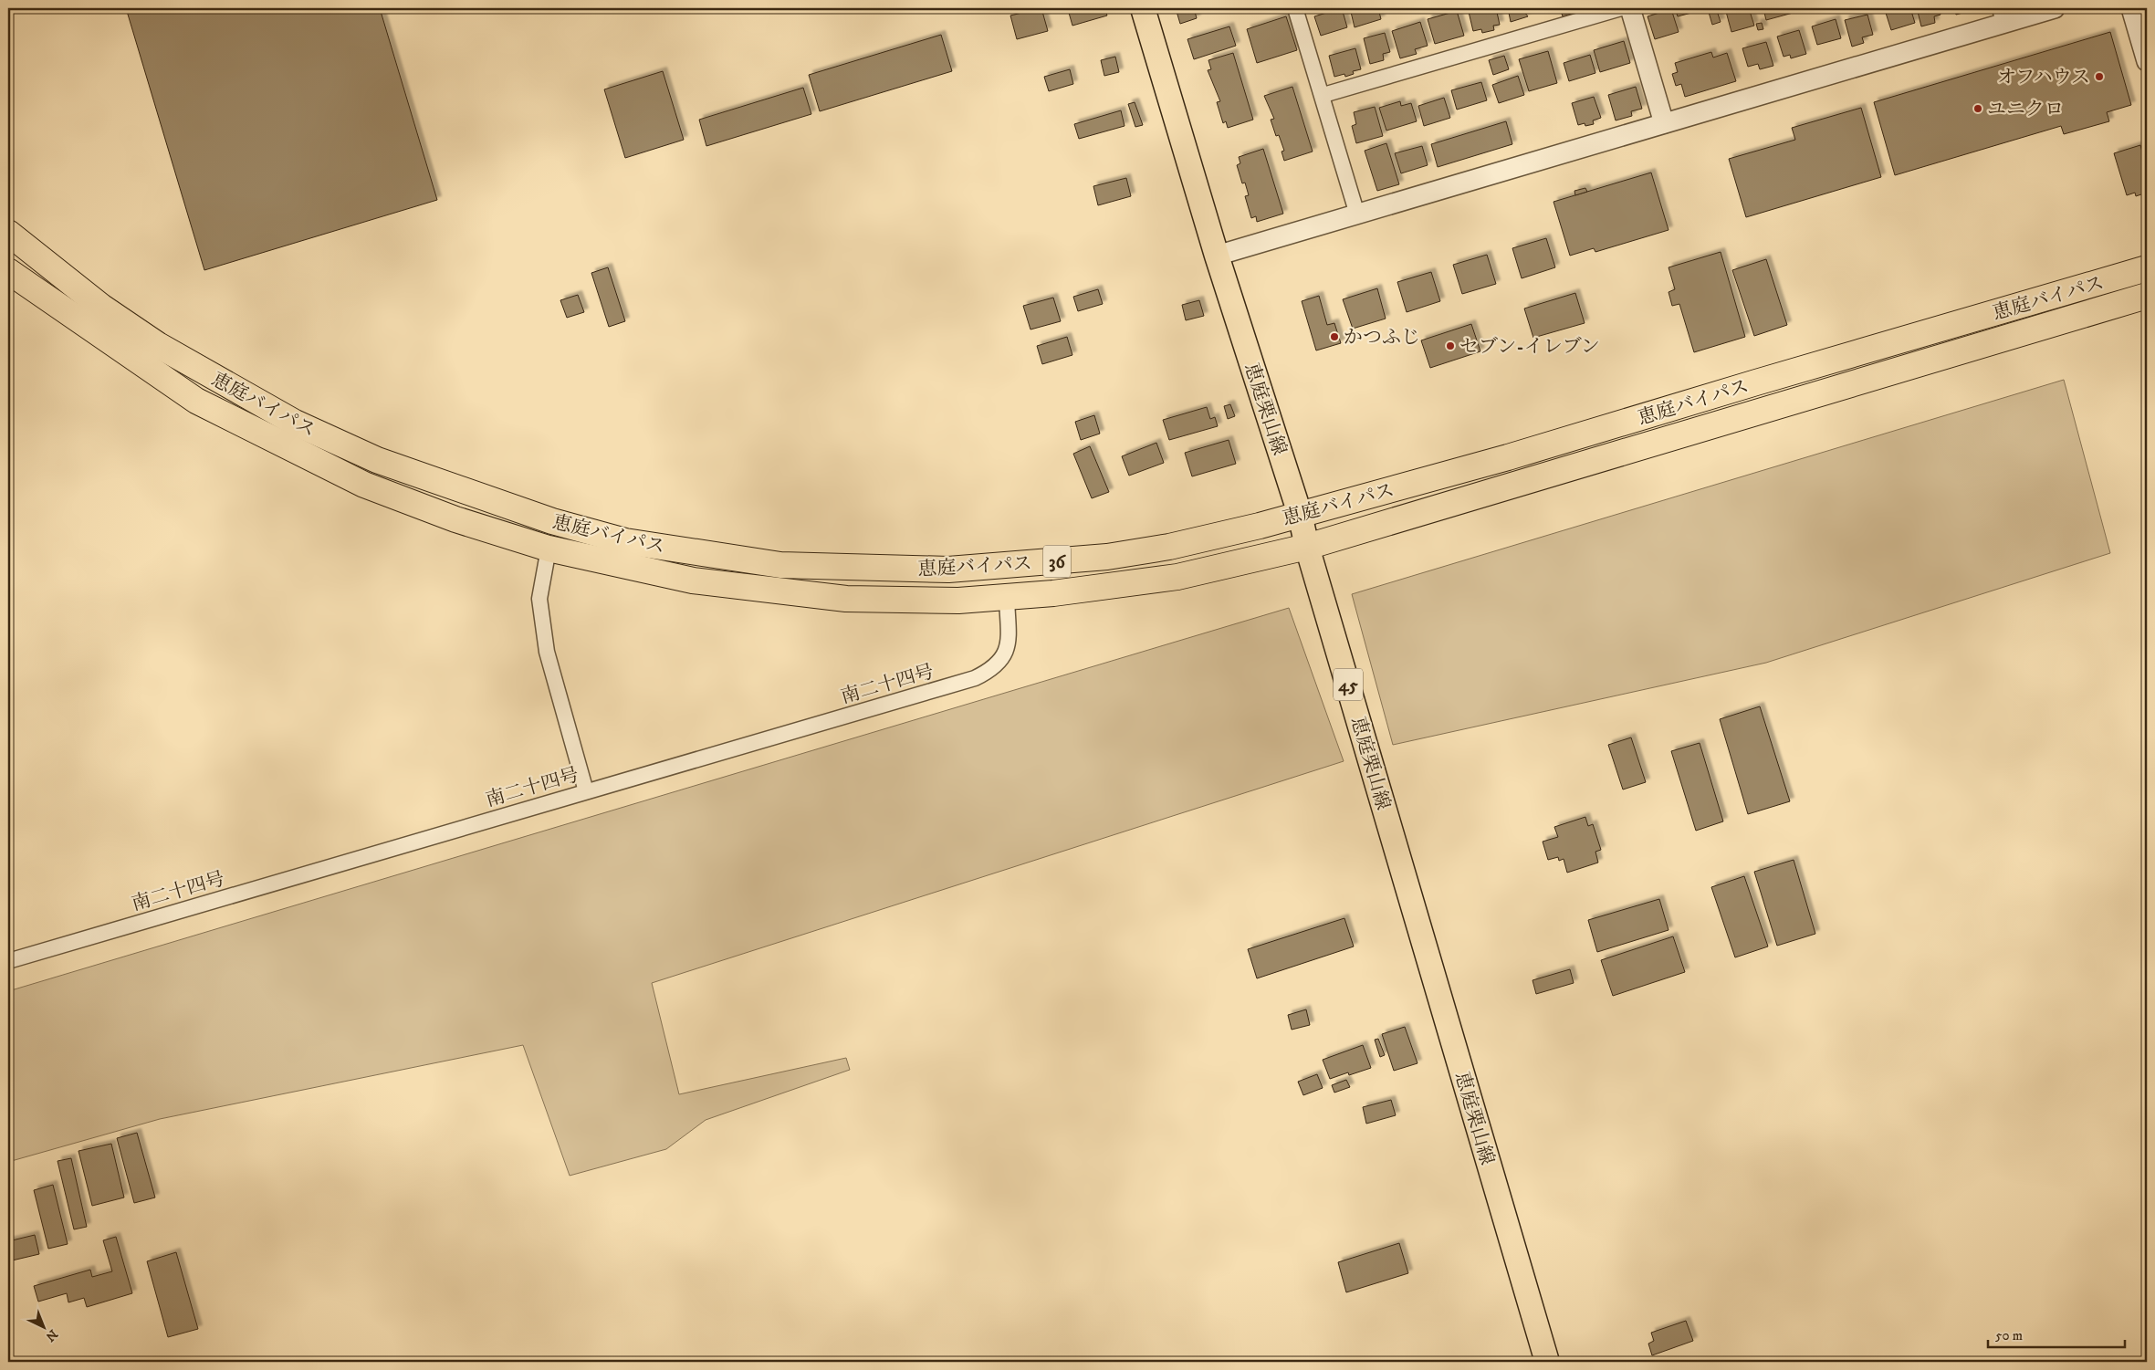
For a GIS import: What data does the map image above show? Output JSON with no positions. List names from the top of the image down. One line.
{"streets":{"highway":["恵庭バイパス","36"],"main road":["恵庭栗山線","45"],"street":["南二十四号"]},"crossings":[["恵庭バイパス","恵庭栗山線"],["恵庭バイパス","南二十四号"]],"places":["オフハウス","ユニクロ","かつふじ","セブン-イレブン"],"scale_bar":"50 m","north":"bottom right"}
